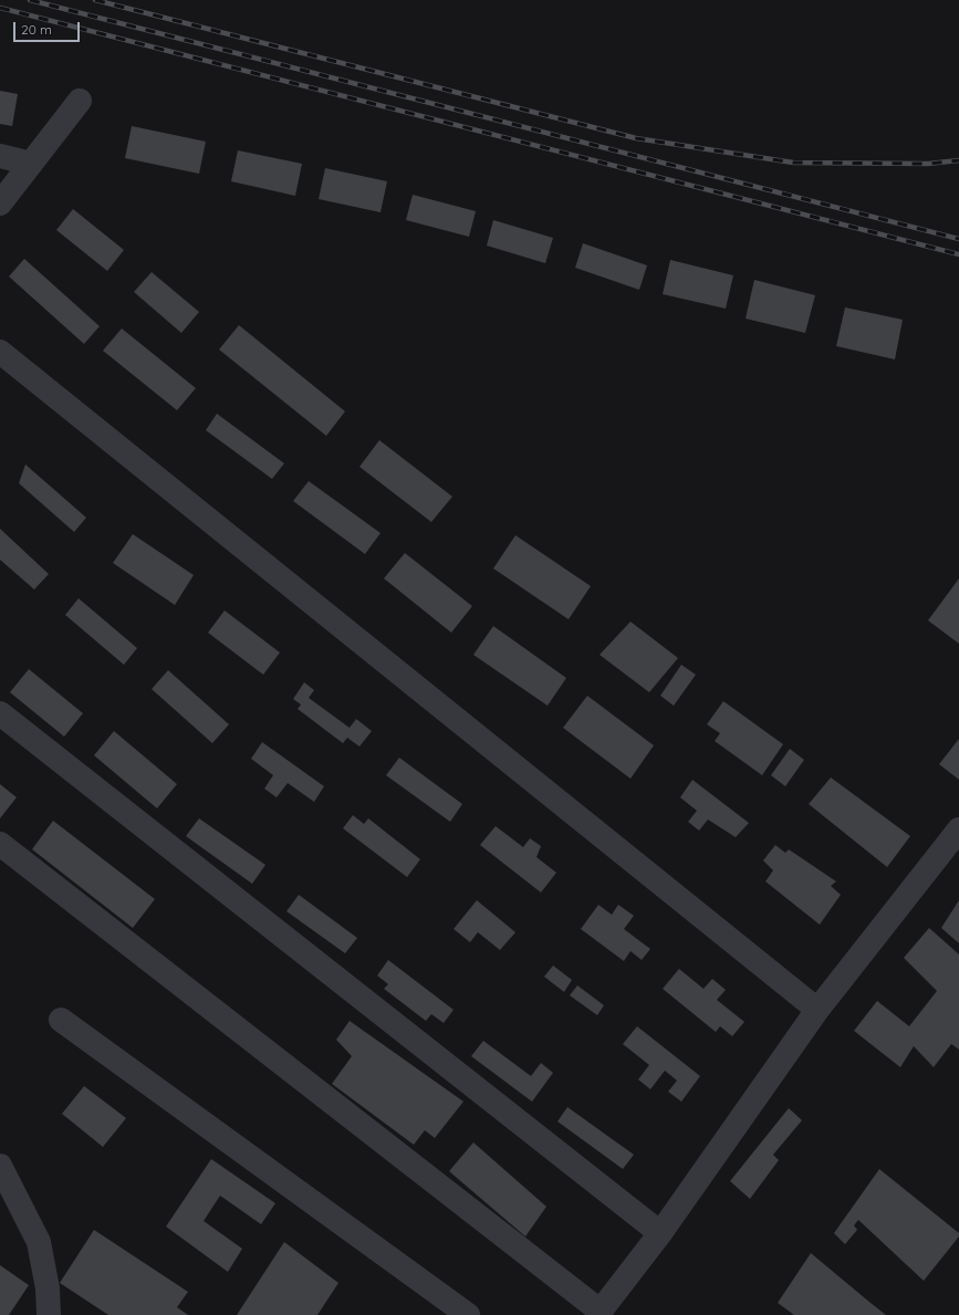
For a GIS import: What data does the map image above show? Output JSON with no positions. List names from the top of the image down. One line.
{"scale_bar":"20 m"}
